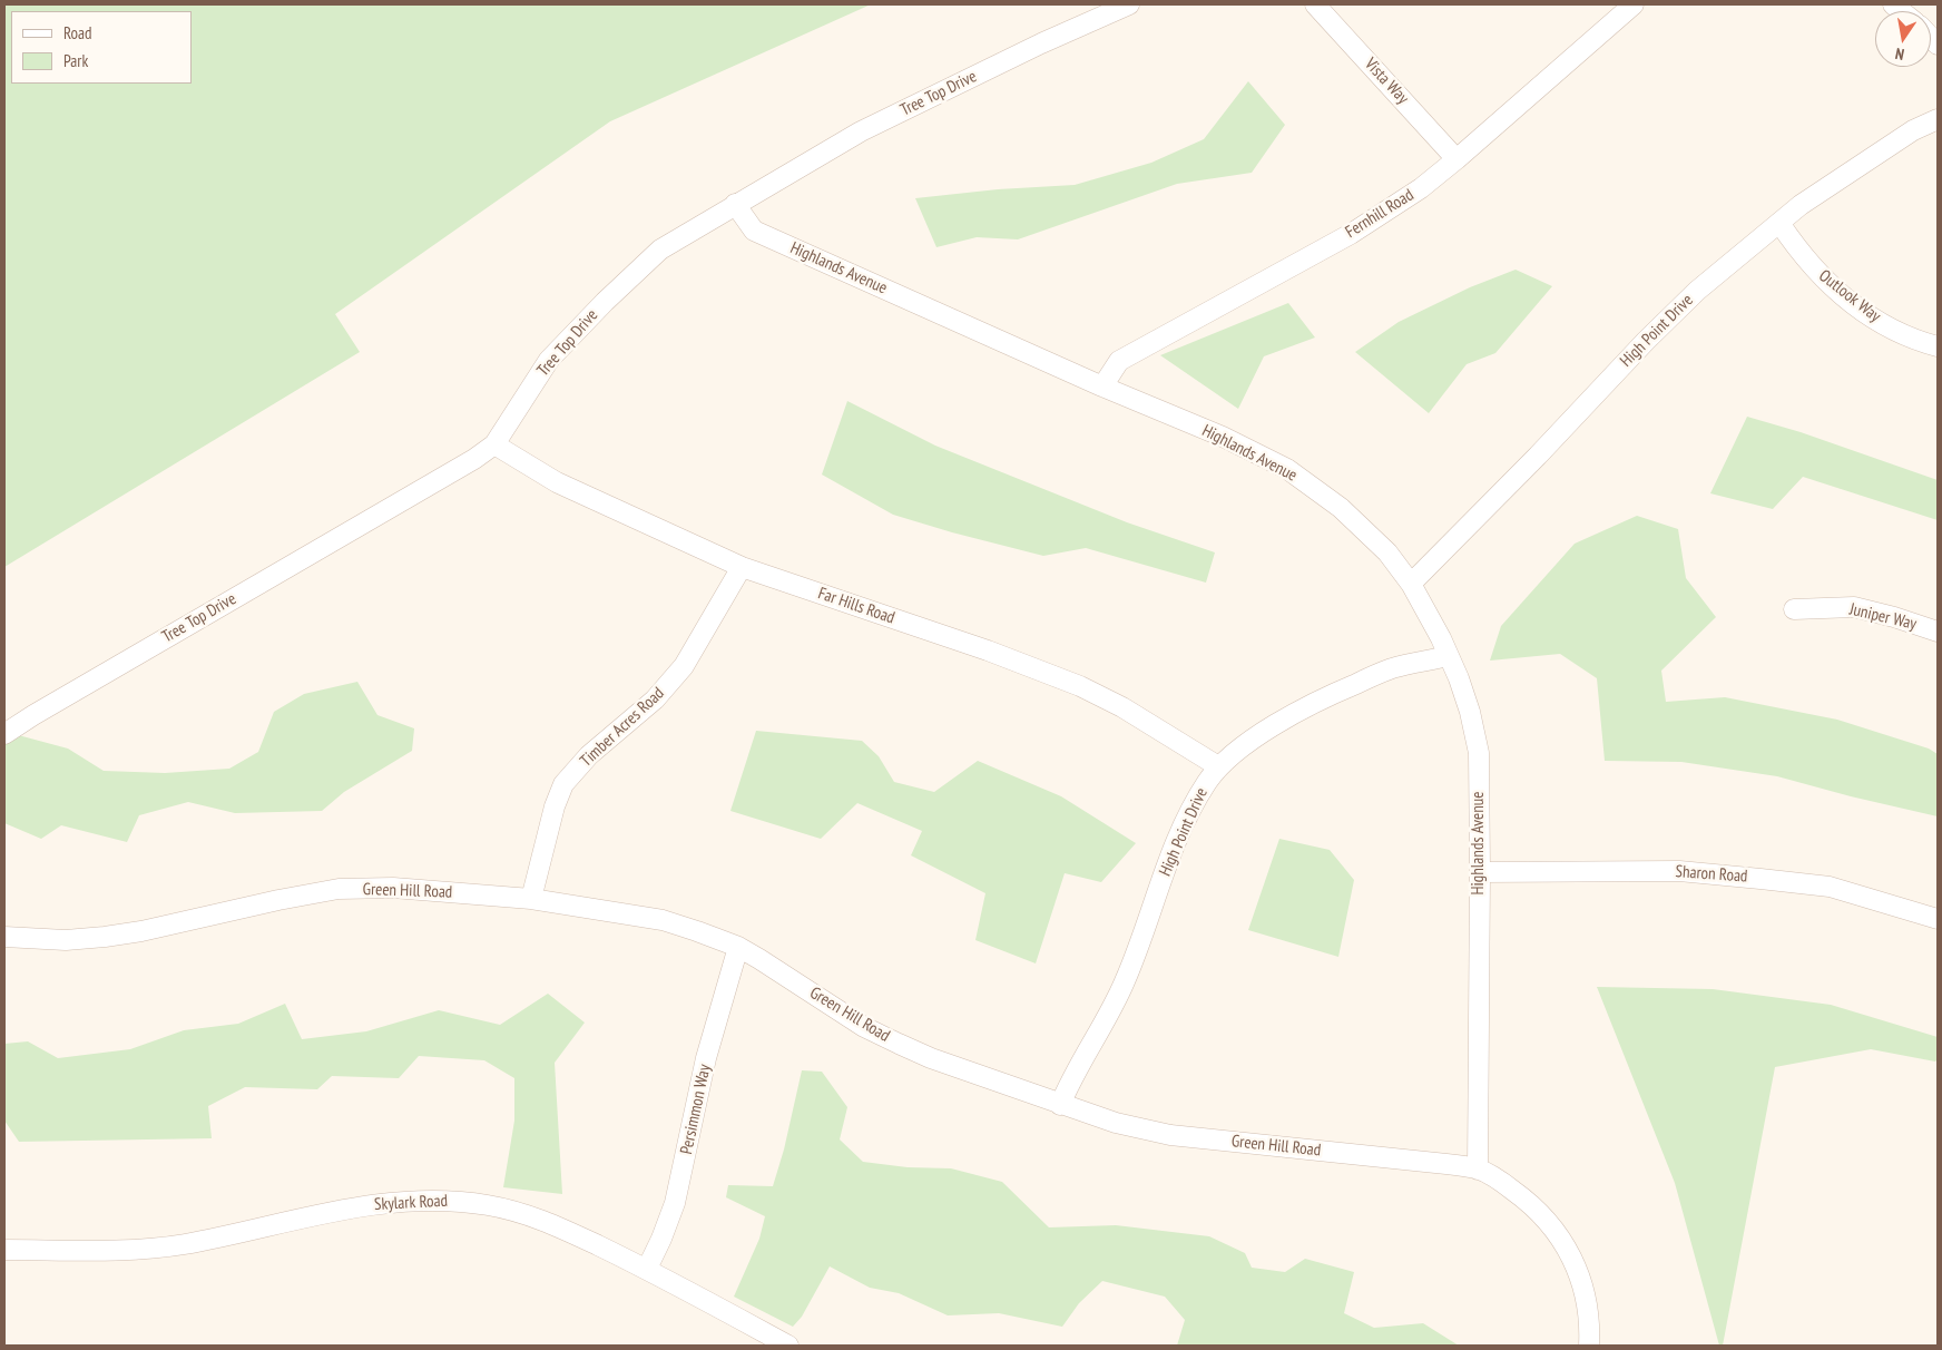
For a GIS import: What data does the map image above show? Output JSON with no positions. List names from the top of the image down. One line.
{"streets":{"street":["Vista Way","Tree Top Drive","Fernhill Road","Highlands Avenue","Outlook Way","High Point Drive","Far Hills Road","Juniper Way","Timber Acres Road","Sharon Road","Green Hill Road","Persimmon Way","Skylark Road"]},"crossings":[["Vista Way","Fernhill Road"],["Tree Top Drive","Highlands Avenue"],["Tree Top Drive","Far Hills Road"],["Fernhill Road","Highlands Avenue"],["Highlands Avenue","High Point Drive"],["Highlands Avenue","Sharon Road"],["Highlands Avenue","Green Hill Road"],["Outlook Way","High Point Drive"],["High Point Drive","Far Hills Road"],["High Point Drive","Green Hill Road"],["Far Hills Road","Timber Acres Road"],["Timber Acres Road","Green Hill Road"],["Green Hill Road","Persimmon Way"],["Persimmon Way","Skylark Road"]],"legend":["Road","Park"],"north":"bottom"}
